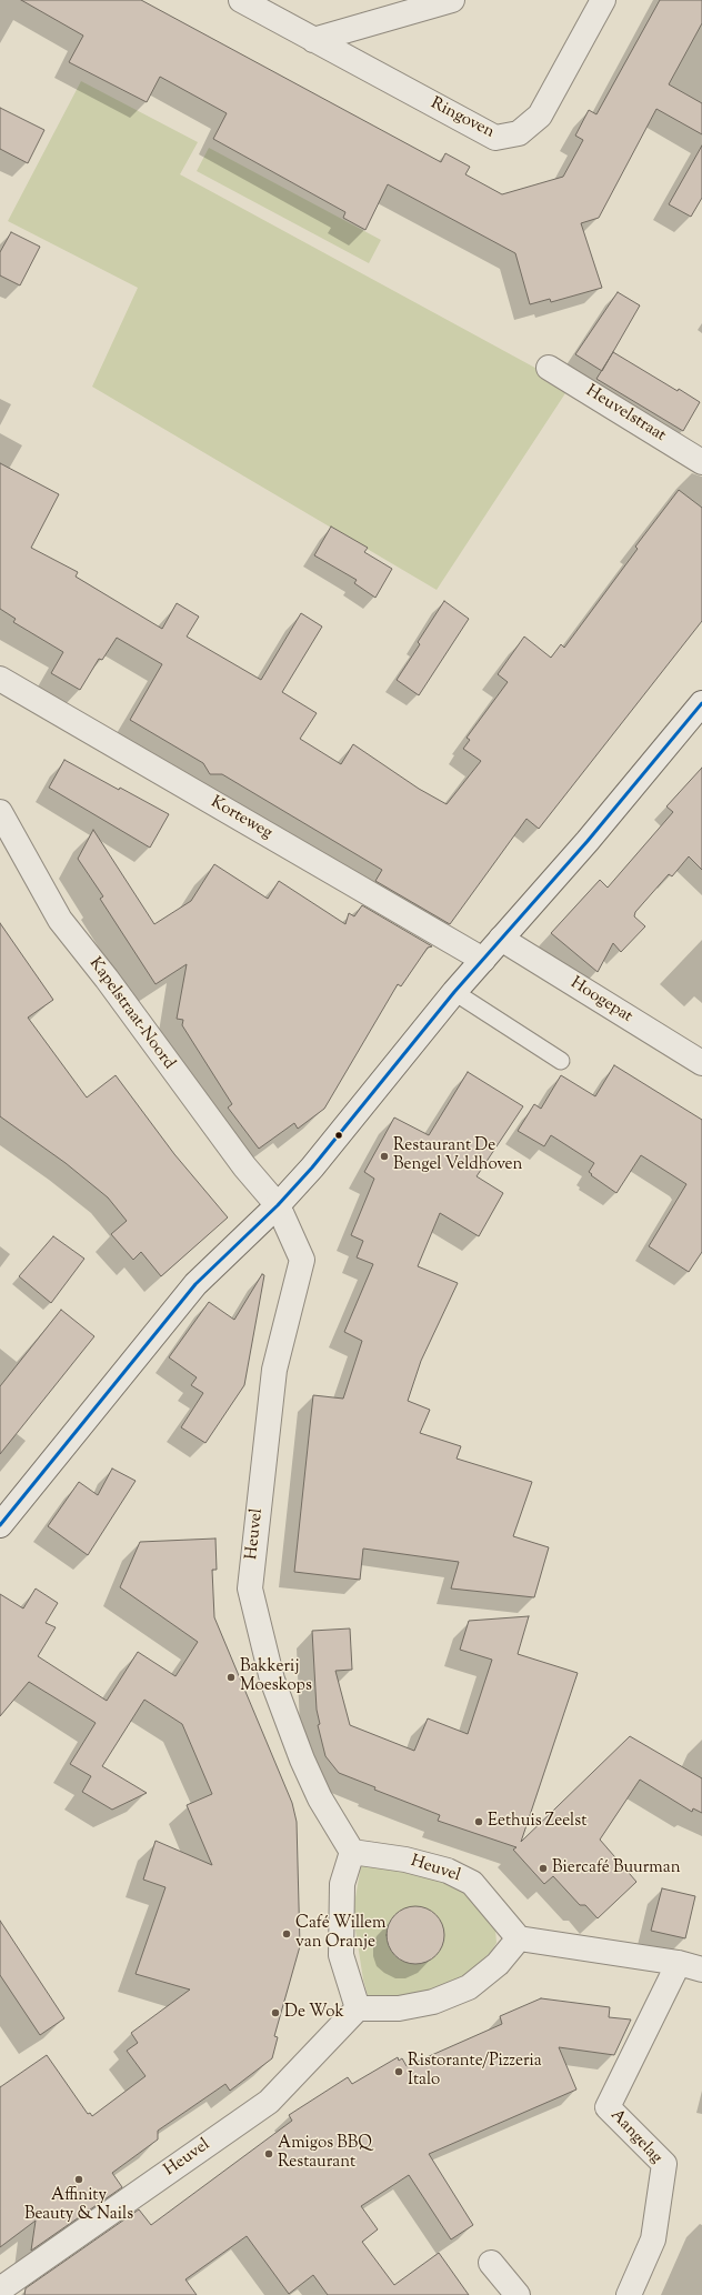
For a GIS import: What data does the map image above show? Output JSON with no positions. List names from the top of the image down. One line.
{"streets":{"street":["Ringoven","Heuvelstraat","Korteweg","Hoogepat","Kapelstraat-Noord","Heuvel","Aangelag"]},"crossings":[["Kapelstraat-Noord","Heuvel"]],"places":["Restaurant De Bengel Veldhoven","Bakkerij Moeskops","Eethuis Zeelst","Biercafé Buurman","Café Willem van Oranje","De Wok","Ristorante/Pizzeria Italo","Amigos BBQ Restaurant","Affinity Beauty & Nails"]}
